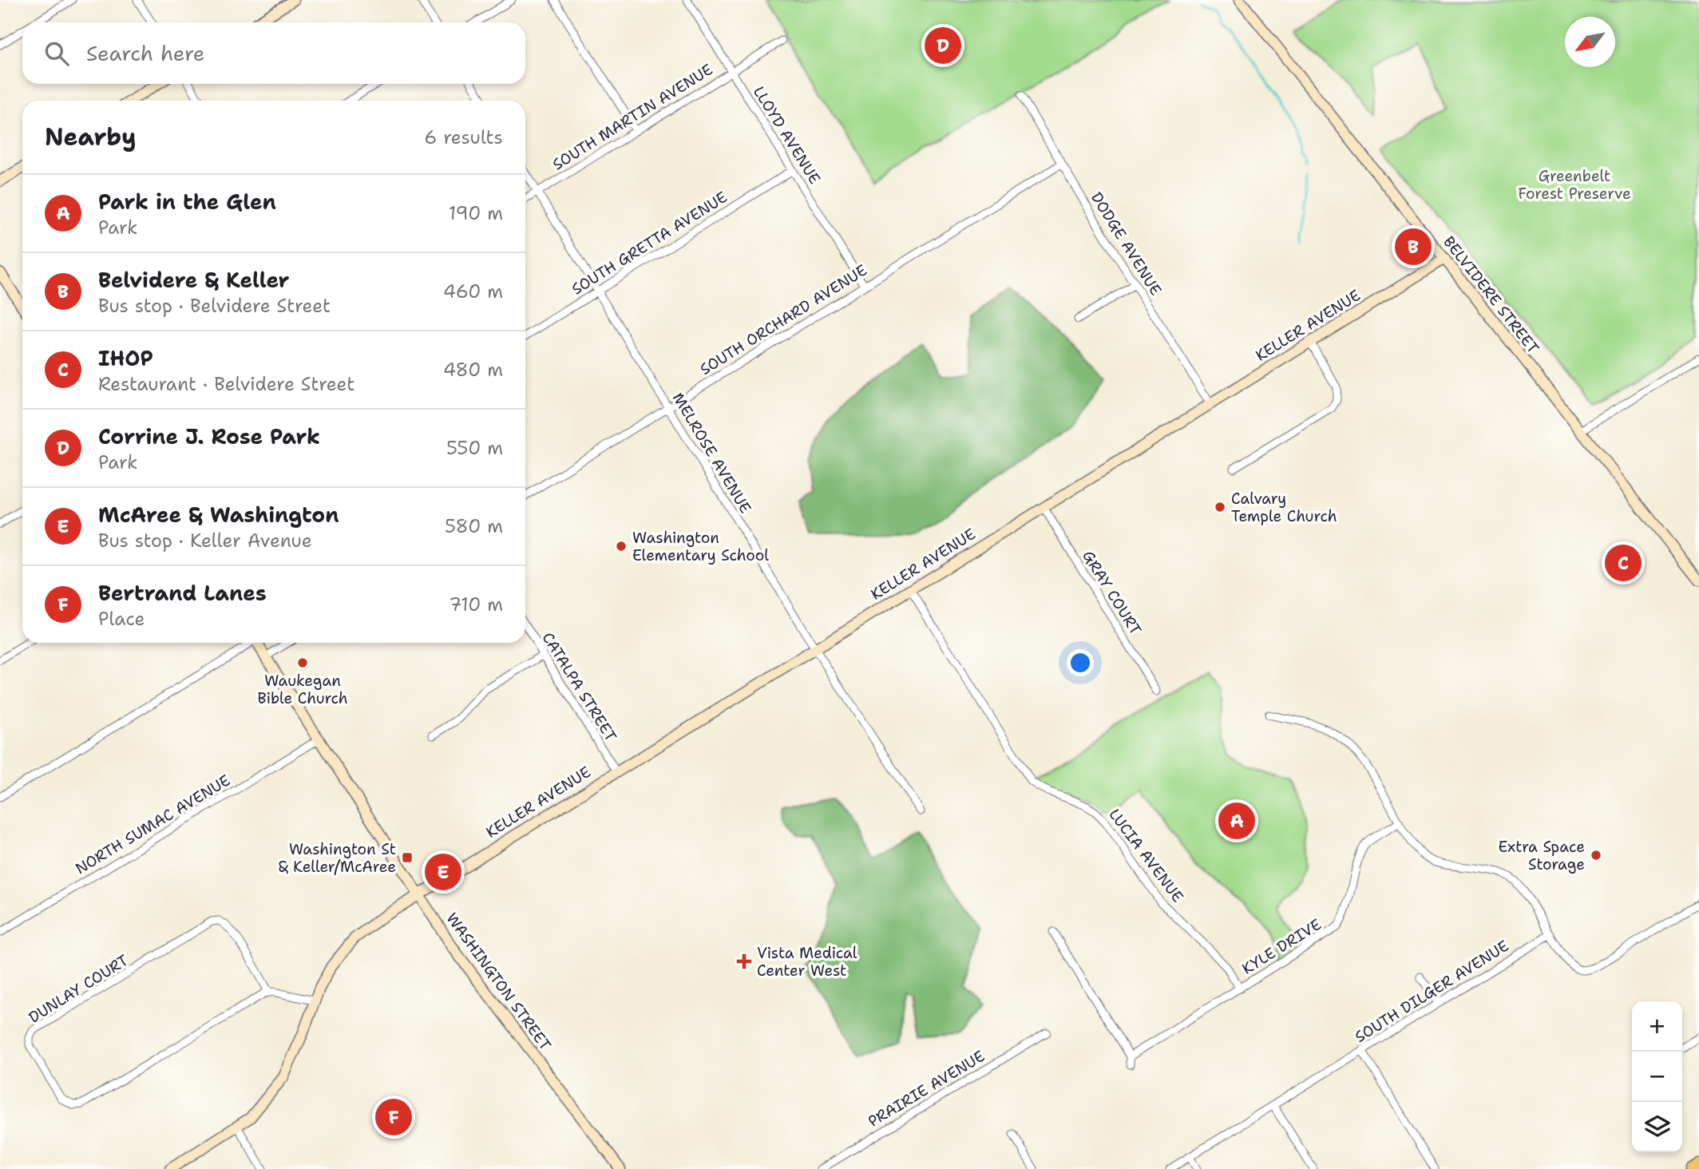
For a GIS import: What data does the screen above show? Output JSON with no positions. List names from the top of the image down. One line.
{"streets":{"street":["SOUTH MARTIN AVENUE","LLOYD AVENUE","SOUTH GRETTA AVENUE","DODGE AVENUE","BELVIDERE STREET","SOUTH ORCHARD AVENUE","KELLER AVENUE","MELROSE AVENUE","GRAY COURT","CATALPA STREET","NORTH SUMAC AVENUE","LUCIA AVENUE","KYLE DRIVE","WASHINGTON STREET","DUNLAY COURT","SOUTH DILGER AVENUE","PRAIRIE AVENUE"]},"crossings":[["SOUTH MARTIN AVENUE","LLOYD AVENUE"],["SOUTH MARTIN AVENUE","MELROSE AVENUE"],["LLOYD AVENUE","SOUTH GRETTA AVENUE"],["LLOYD AVENUE","SOUTH ORCHARD AVENUE"],["SOUTH GRETTA AVENUE","MELROSE AVENUE"],["DODGE AVENUE","SOUTH ORCHARD AVENUE"],["DODGE AVENUE","KELLER AVENUE"],["BELVIDERE STREET","KELLER AVENUE"],["SOUTH ORCHARD AVENUE","MELROSE AVENUE"],["KELLER AVENUE","MELROSE AVENUE"],["KELLER AVENUE","GRAY COURT"],["KELLER AVENUE","CATALPA STREET"],["KELLER AVENUE","LUCIA AVENUE"],["KELLER AVENUE","WASHINGTON STREET"],["NORTH SUMAC AVENUE","WASHINGTON STREET"],["LUCIA AVENUE","KYLE DRIVE"]],"parks":["Greenbelt Forest Preserve"],"places":{"other":["Calvary Temple Church","Washington Elementary School","Waukegan Bible Church","Extra Space Storage"],"transit":["Washington St & Keller/McAree"],"health":["Vista Medical Center West"]},"north":"bottom left","page":{"search":"Search here","pins":["D","B","C","A","E","F"],"heading":["Nearby","6 results"],"list":[{"mark":"A","name":"Park in the Glen","note":"Park","value":"190 m"},{"mark":"B","name":"Belvidere & Keller","note":"Bus stop · Belvidere Street","value":"460 m"},{"mark":"C","name":"IHOP","note":"Restaurant · Belvidere Street","value":"480 m"},{"mark":"D","name":"Corrine J. Rose Park","note":"Park","value":"550 m"},{"mark":"E","name":"McAree & Washington","note":"Bus stop · Keller Avenue","value":"580 m"},{"mark":"F","name":"Bertrand Lanes","note":"Place","value":"710 m"}],"map_buttons":["+","−"]}}
